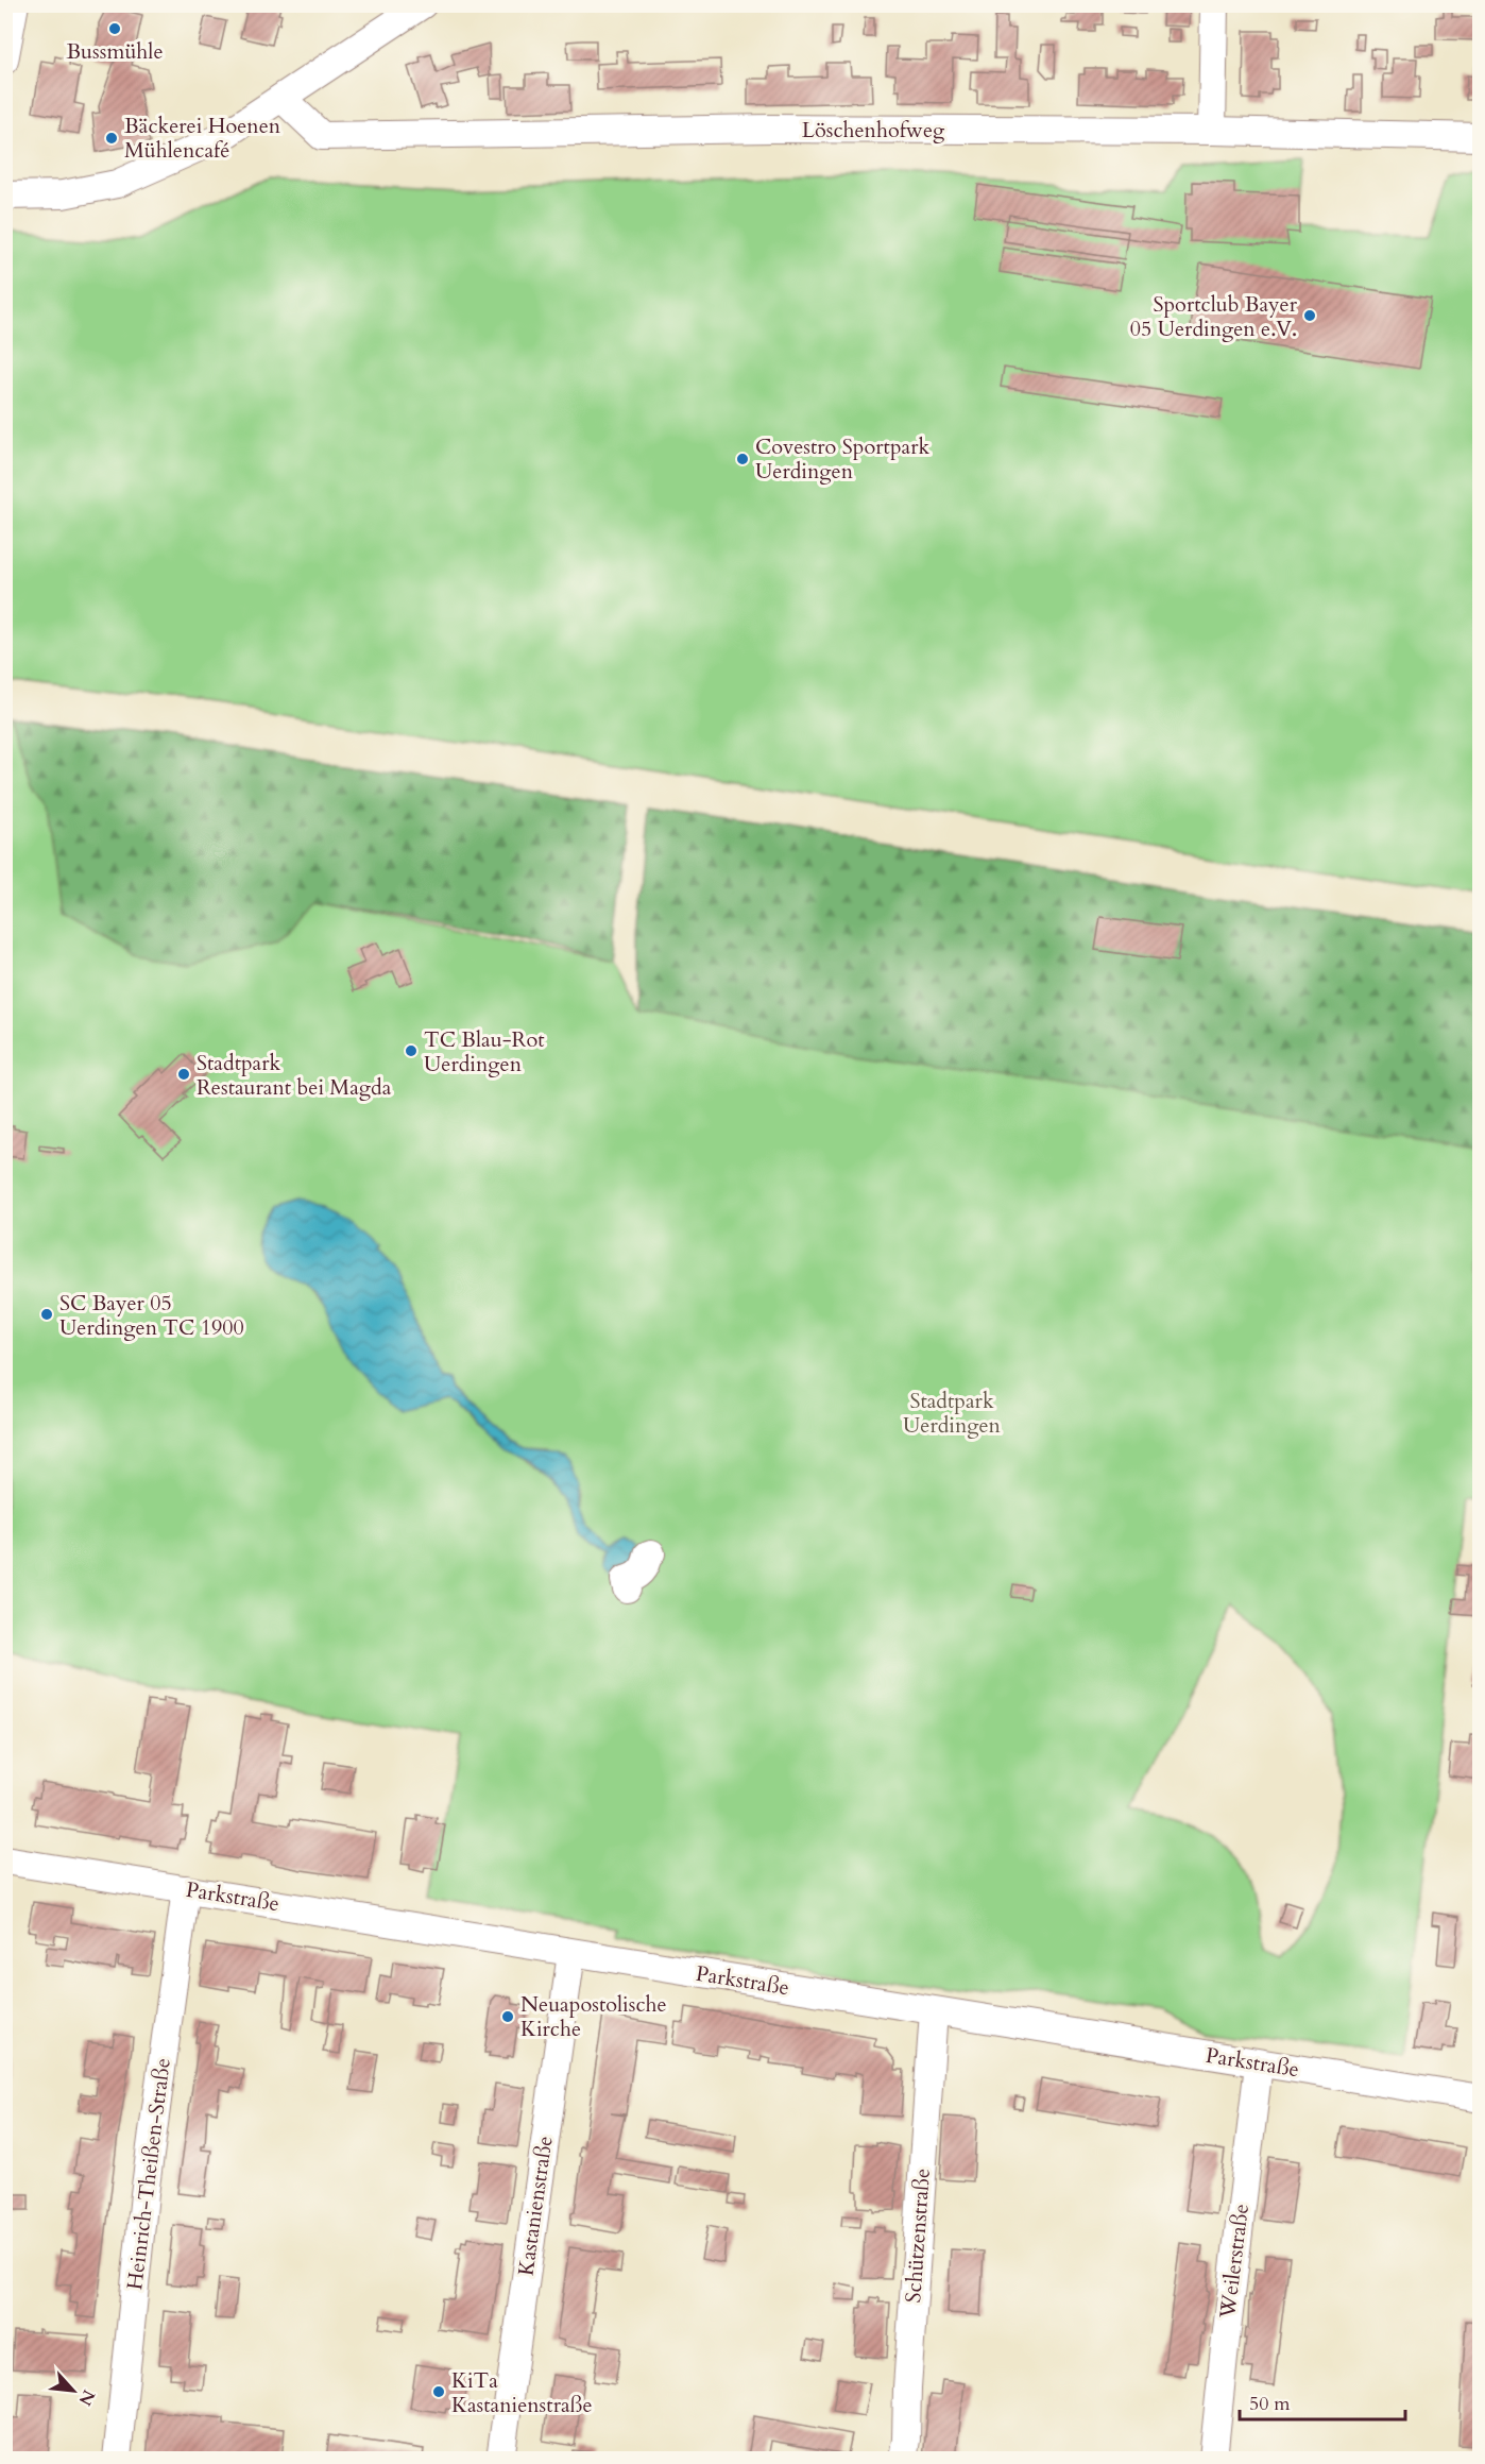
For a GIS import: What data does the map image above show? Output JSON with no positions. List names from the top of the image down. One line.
{"streets":{"street":["Löschenhofweg","Parkstraße","Heinrich-Theißen-Straße","Kastanienstraße","Schützenstraße","Weilerstraße"]},"crossings":[["Parkstraße","Heinrich-Theißen-Straße"],["Parkstraße","Kastanienstraße"],["Parkstraße","Schützenstraße"],["Parkstraße","Weilerstraße"]],"parks":["Stadtpark Uerdingen"],"places":["Bussmühle","Bäckerei Hoenen Mühlencafé","Sportclub Bayer 05 Uerdingen e.V.","Covestro Sportpark Uerdingen","TC Blau-Rot Uerdingen","Stadtpark Restaurant bei Magda","SC Bayer 05 Uerdingen TC 1900","Neuapostolische Kirche","KiTa Kastanienstraße"],"scale_bar":"50 m","north":"bottom right"}
